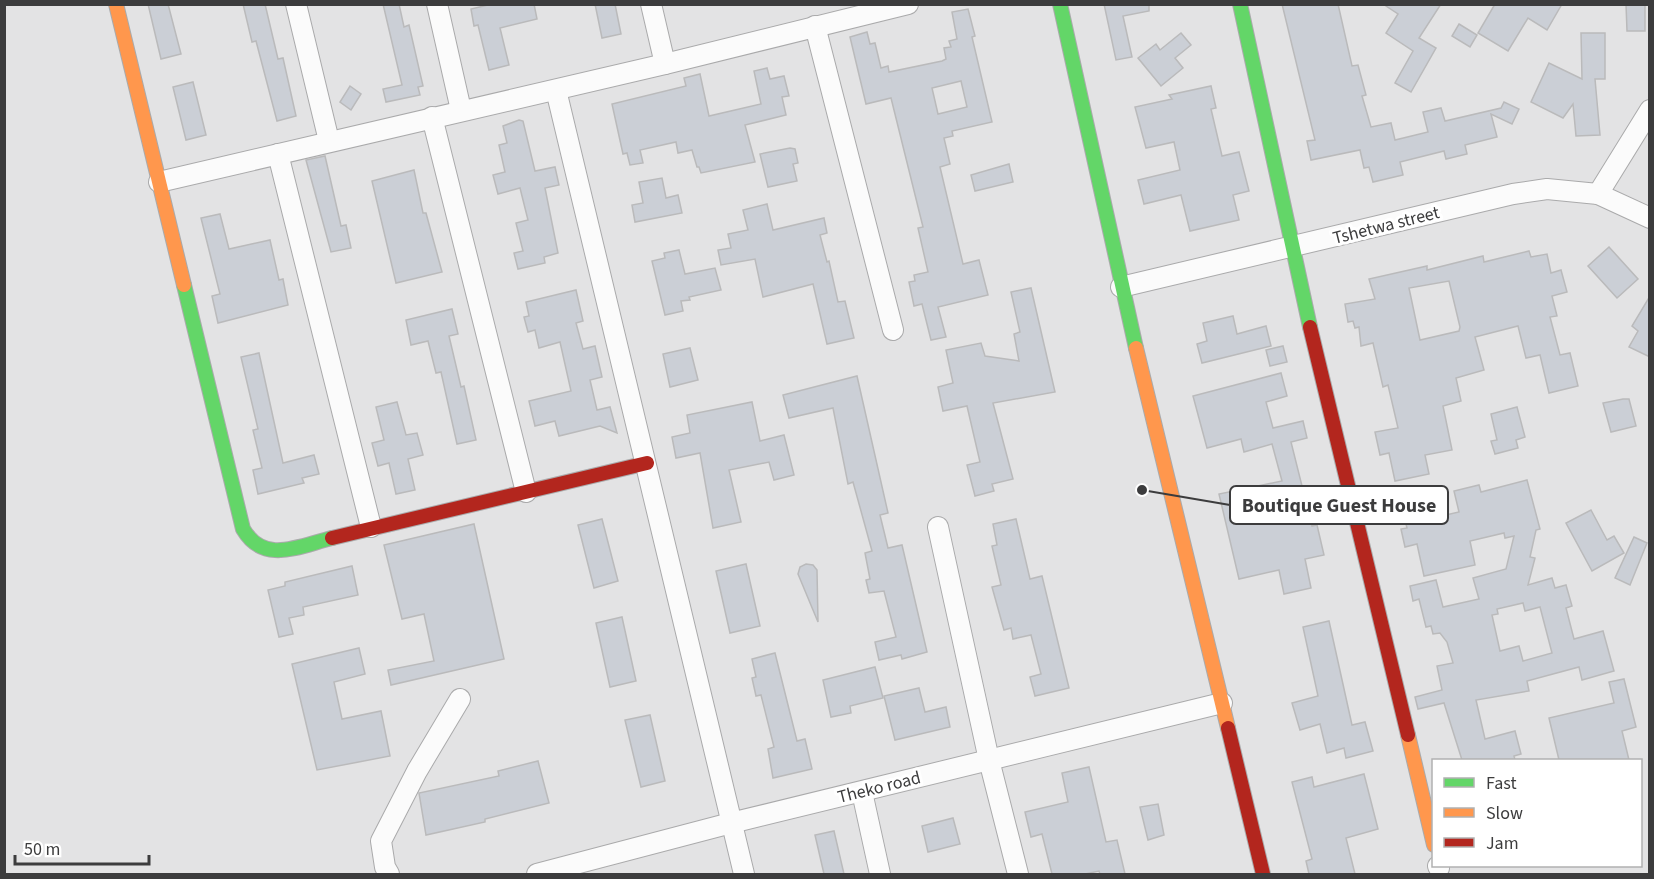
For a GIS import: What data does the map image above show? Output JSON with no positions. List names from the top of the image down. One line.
{"streets":{"street":["Tshetwa street","Theko road"]},"places":["Boutique Guest House"],"legend":["Fast","Slow","Jam"],"scale_bar":"50 m"}
